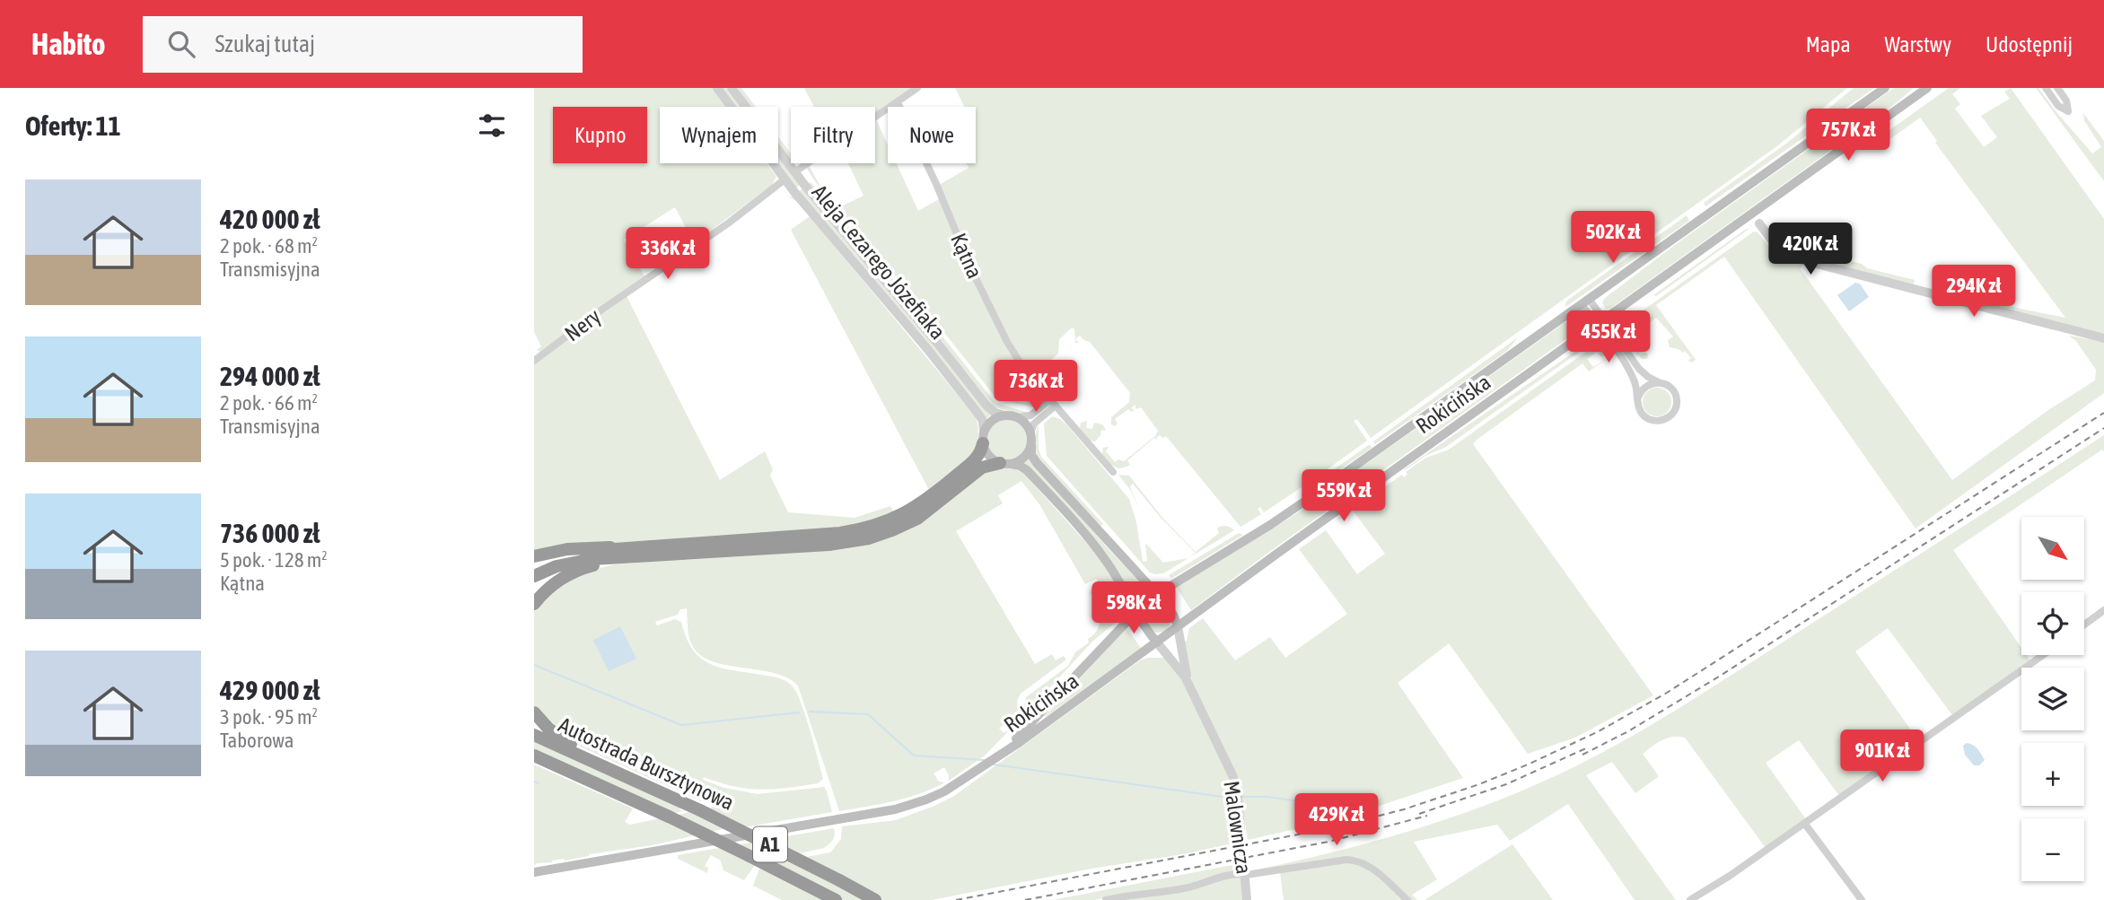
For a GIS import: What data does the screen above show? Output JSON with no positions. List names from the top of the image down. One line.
{"streets":{"highway":["Autostrada Bursztynowa","A1"],"main road":["Rokicińska"],"street":["Kątna","Aleja Cezarego Józefiaka","Nery","Malownicza"]},"crossings":[["Aleja Cezarego Józefiaka","Nery"],["Rokicińska","Malownicza"]],"north":"bottom right","page":{"header":"Habito","search":"Szukaj tutaj","nav":["Mapa","Warstwy","Udostępnij"],"heading":"Oferty: 11","chip":["Kupno","Wynajem","Filtry","Nowe"],"price":["757K zł","502K zł","420K zł","336K zł","294K zł","455K zł","736K zł","559K zł","598K zł","901K zł","429K zł"],"list":[{"name":"420 000 zł","note":"2 pok. · 68 m² · Transmisyjna"},{"name":"294 000 zł","note":"2 pok. · 66 m² · Transmisyjna"},{"name":"736 000 zł","note":"5 pok. · 128 m² · Kątna"},{"name":"429 000 zł","note":"3 pok. · 95 m² · Taborowa"}],"map_buttons":["+","−"]}}
